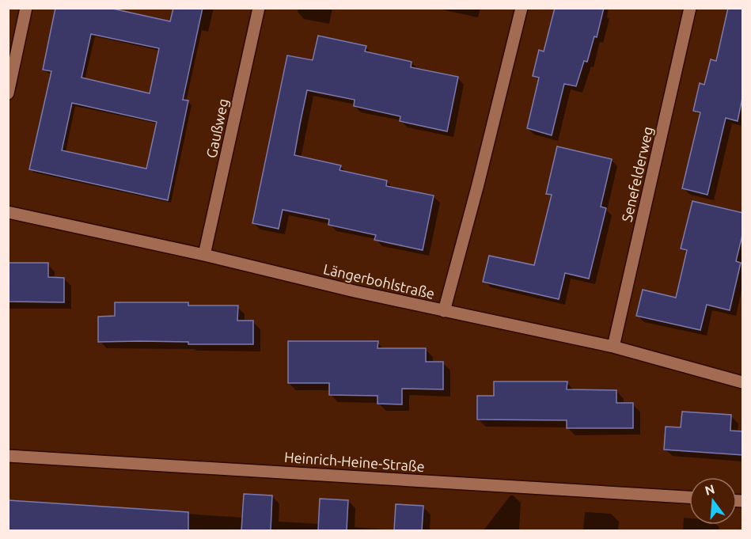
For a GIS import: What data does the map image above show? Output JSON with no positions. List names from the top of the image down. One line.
{"streets":{"street":["Gaußweg","Senefelderweg","Längerbohlstraße","Heinrich-Heine-Straße"]},"crossings":[["Gaußweg","Längerbohlstraße"],["Senefelderweg","Längerbohlstraße"]],"north":"top"}
